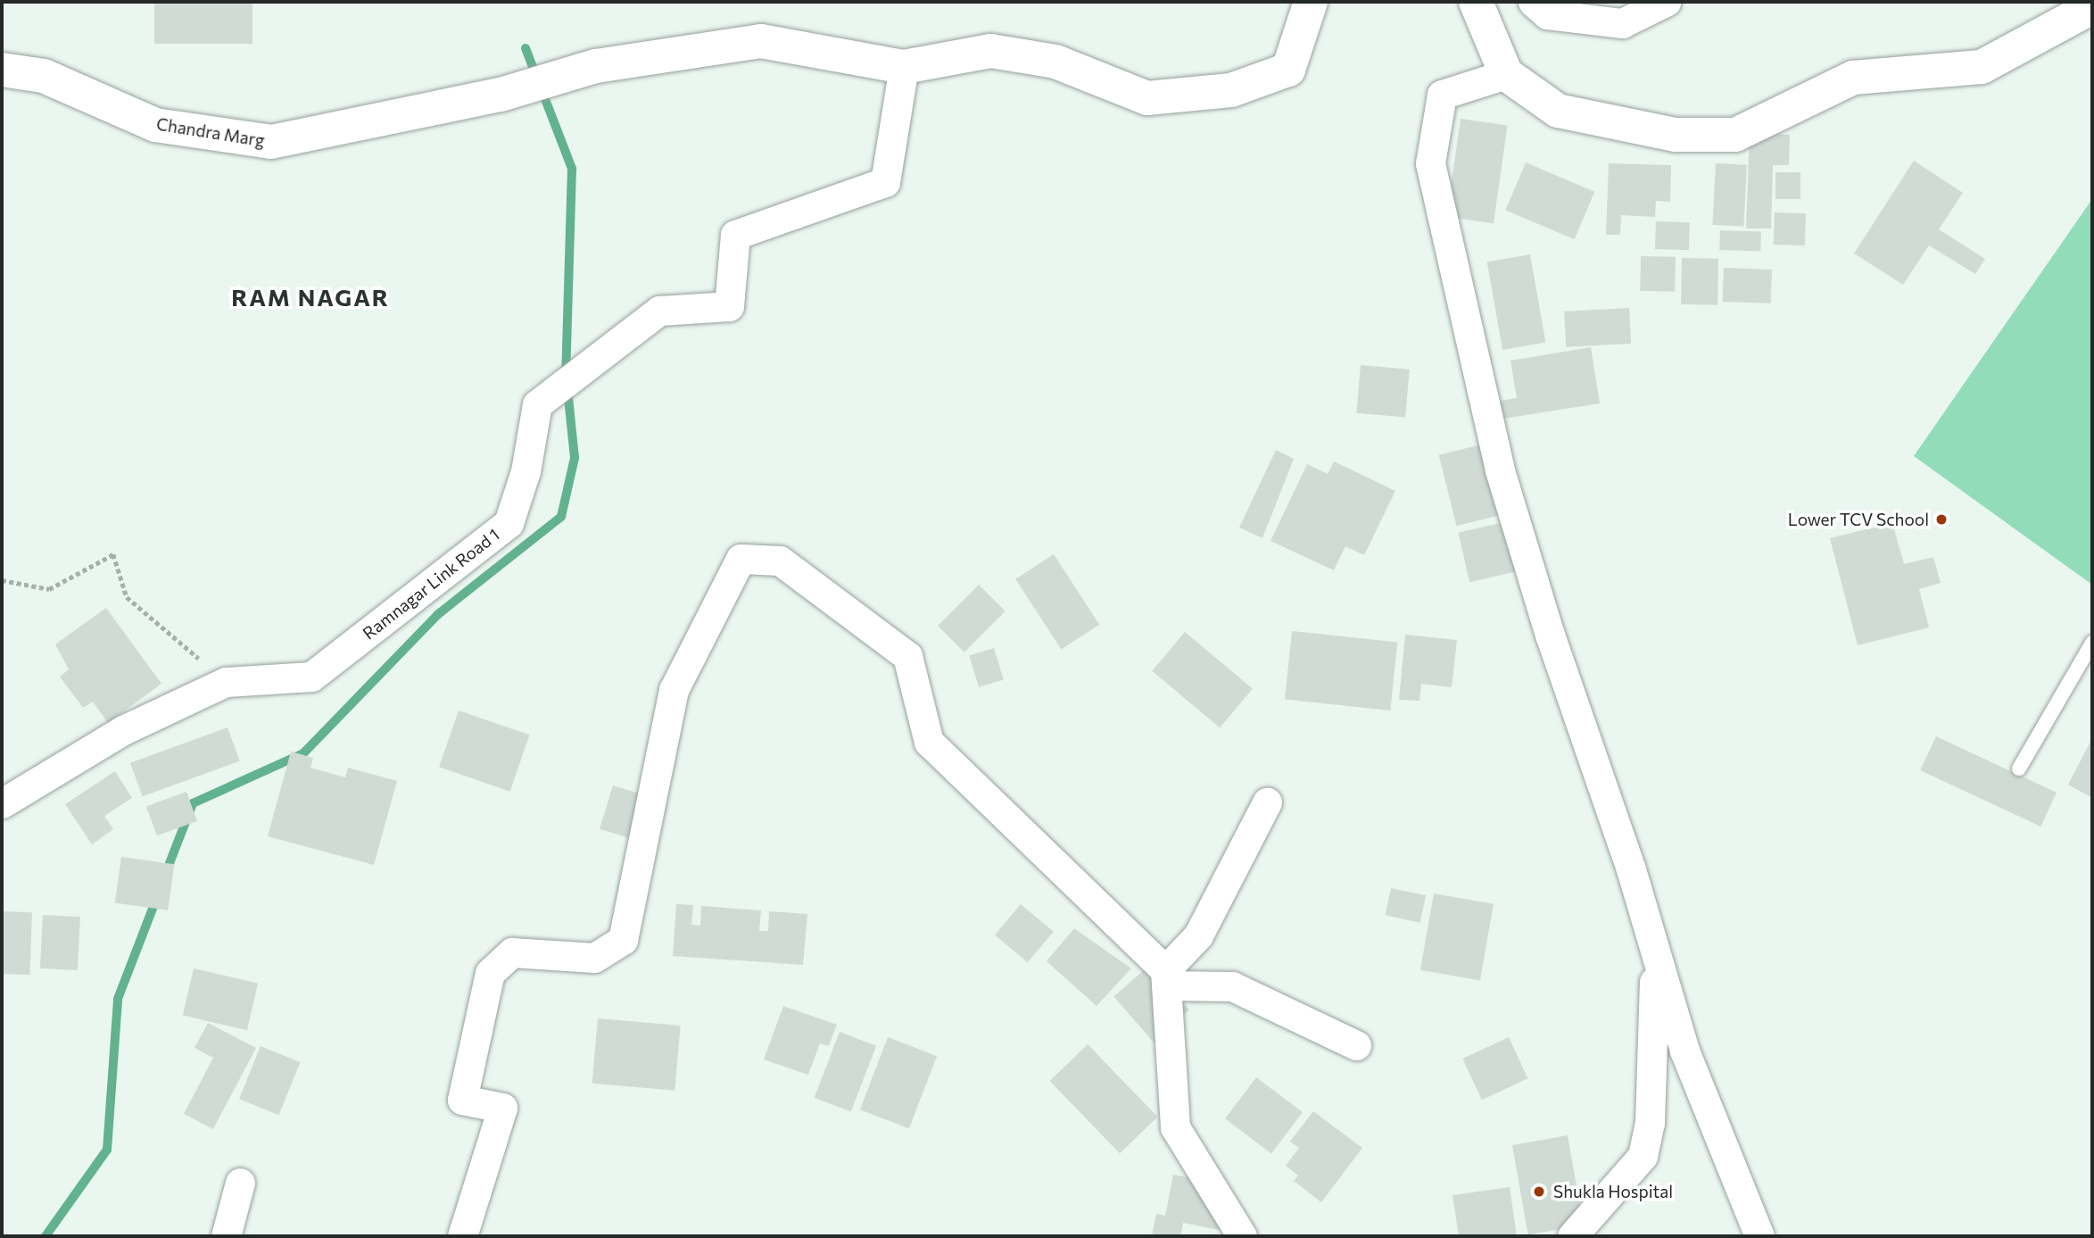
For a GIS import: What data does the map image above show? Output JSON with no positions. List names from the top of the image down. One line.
{"streets":{"street":["Chandra Marg","Ramnagar Link Road 1"]},"crossings":[["Chandra Marg","Ramnagar Link Road 1"]],"districts":["RAM NAGAR"],"places":["Lower TCV School","Shukla Hospital"]}
